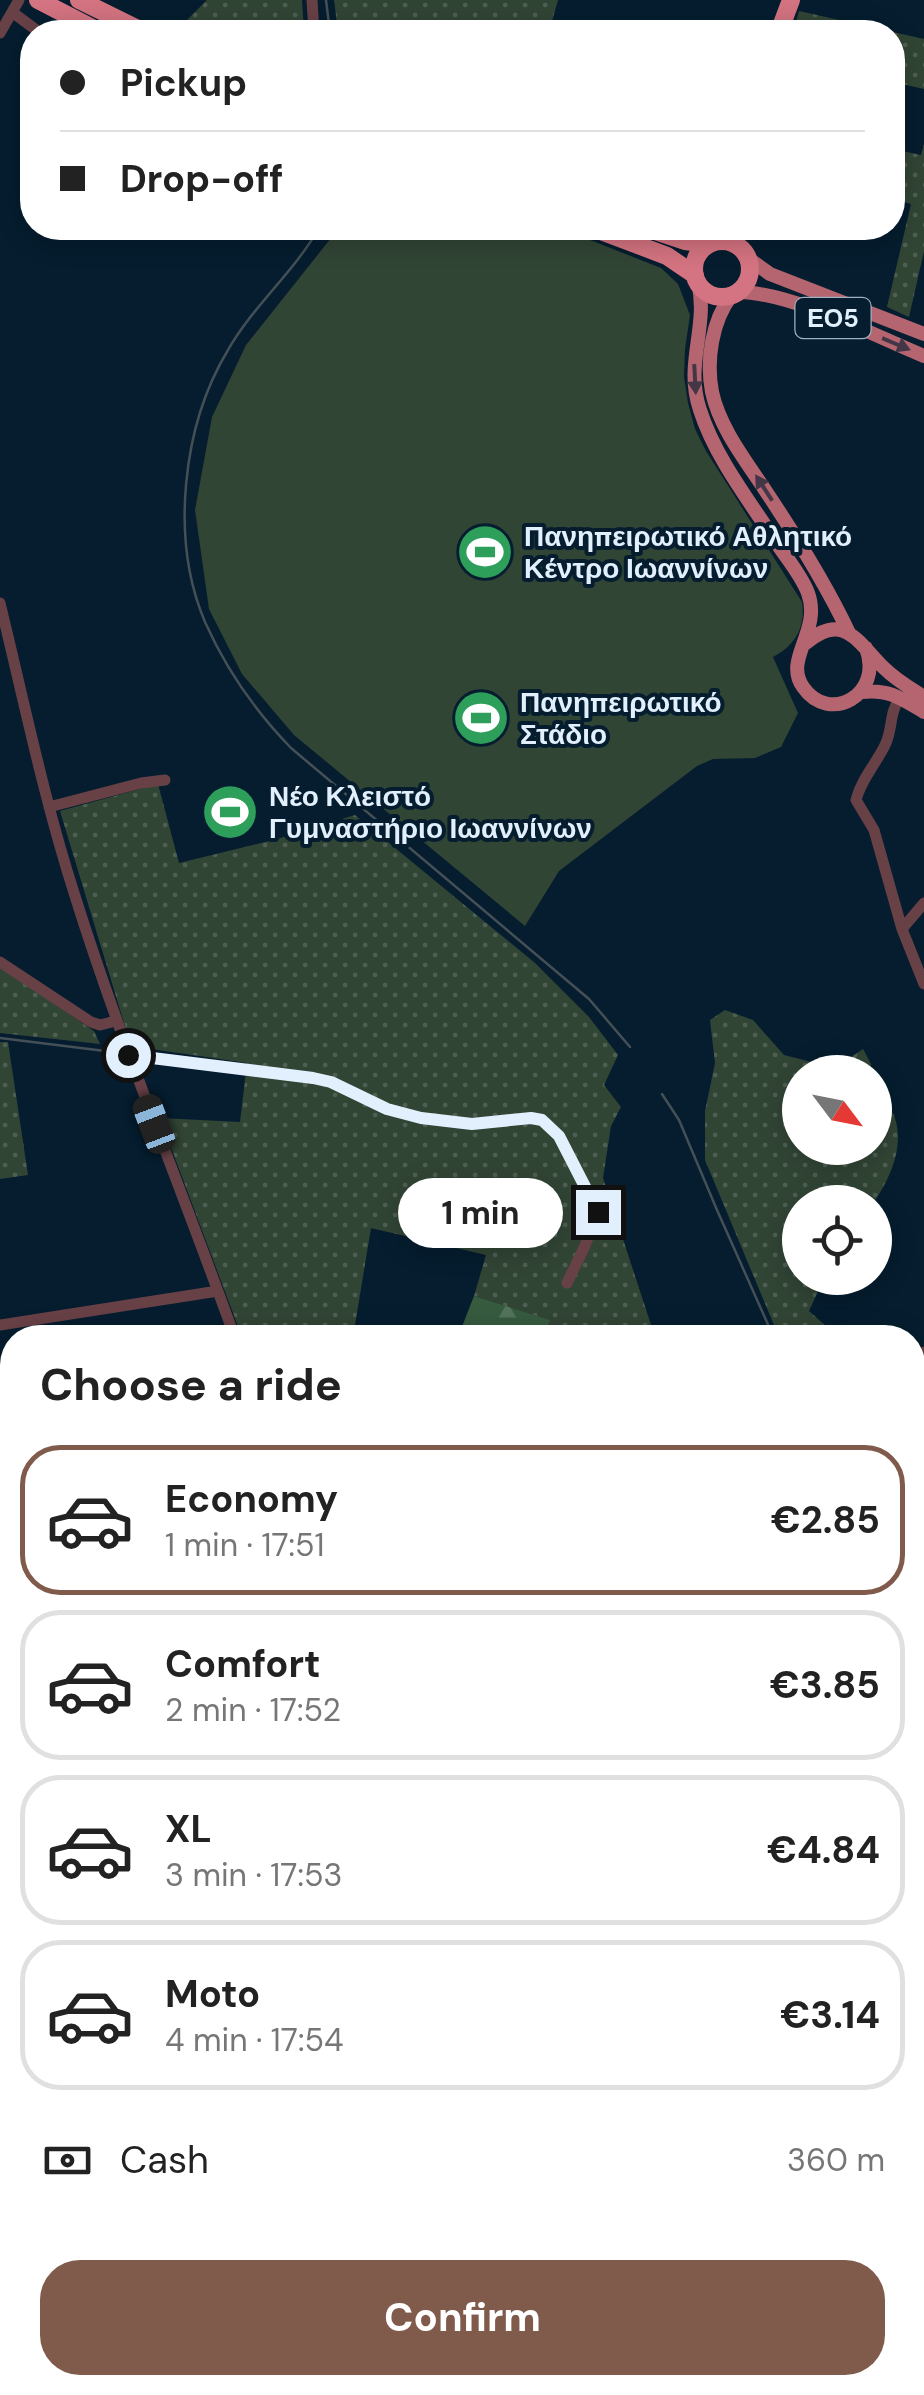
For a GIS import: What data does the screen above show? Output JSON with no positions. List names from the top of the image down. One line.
{"streets":{"highway":["ΕΟ5"]},"places":{"sports":["Πανηπειρωτικό Αθλητικό Κέντρο Ιωαννίνων","Πανηπειρωτικό Στάδιο","Νέο Κλειστό Γυμναστήριο Ιωαννίνων"]},"north":"bottom right","page":{"banner":["Pickup","Drop-off"],"bubble":"1 min","heading":"Choose a ride","list":[{"name":"Economy","note":"1 min · 17:51","value":"€2.85"},{"name":"Comfort","note":"2 min · 17:52","value":"€3.85"},{"name":"XL","note":"3 min · 17:53","value":"€4.84"},{"name":"Moto","note":"4 min · 17:54","value":"€3.14"}],"pay":["Cash","360 m"],"buttons":"Confirm"}}
